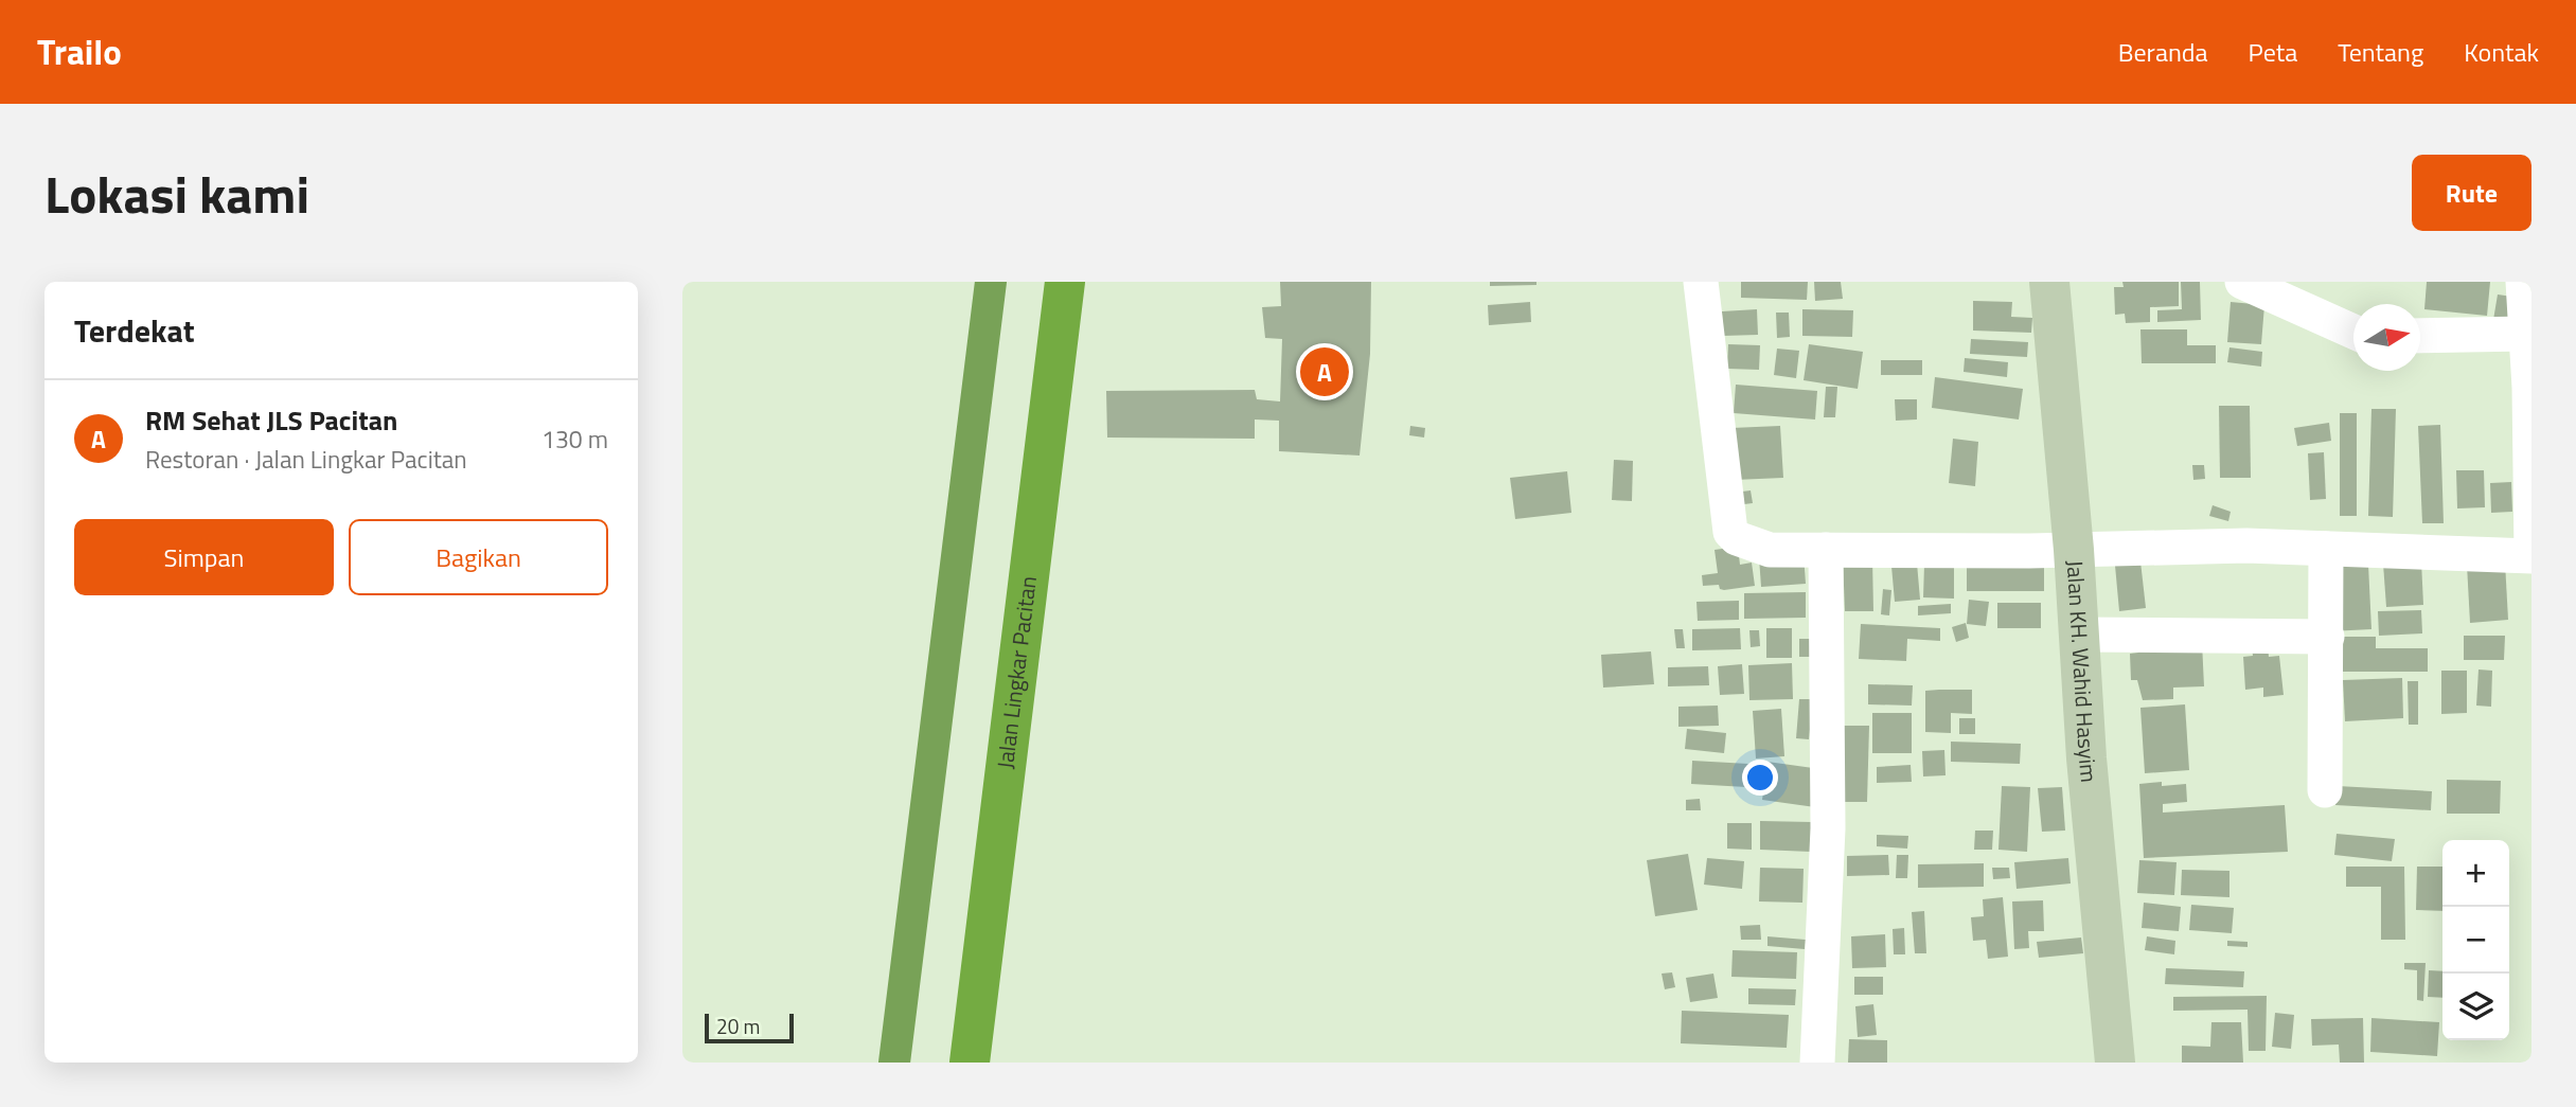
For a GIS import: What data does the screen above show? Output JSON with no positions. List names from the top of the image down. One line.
{"streets":{"highway":["Jalan Lingkar Pacitan"],"street":["Jalan KH. Wahid Hasyim"]},"scale_bar":"20 m","north":"right","page":{"header":"Trailo","nav":["Beranda","Peta","Tentang","Kontak"],"title":"Lokasi kami","buttons":["Rute",["Simpan","Bagikan"]],"heading":"Terdekat","pins":"A","list":[{"mark":"A","name":"RM Sehat JLS Pacitan","note":"Restoran · Jalan Lingkar Pacitan","value":"130 m"}],"map_buttons":["+","−"],"scale":"20 m"}}
